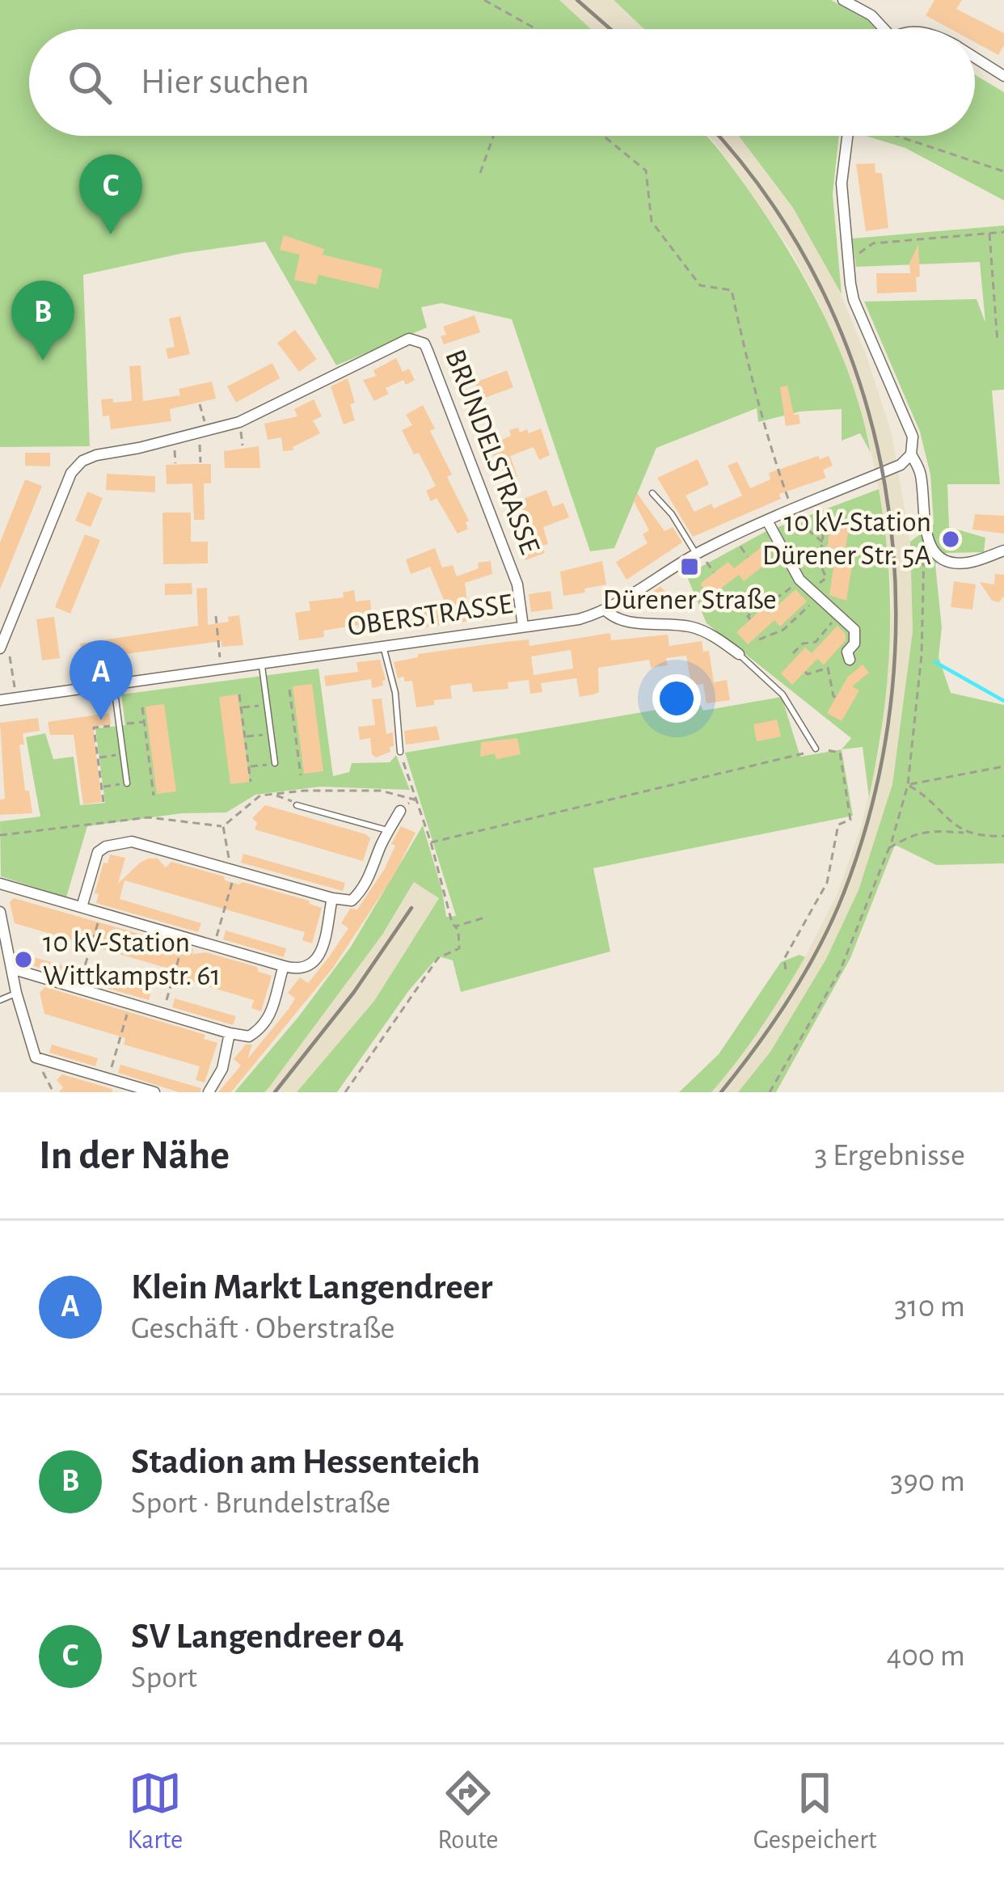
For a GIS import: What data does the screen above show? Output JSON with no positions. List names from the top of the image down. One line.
{"streets":{"street":["BRUNDELSTRASSE","OBERSTRASSE"]},"crossings":[["BRUNDELSTRASSE","OBERSTRASSE"]],"places":{"other":["10 kV-Station Dürener Str. 5A","10 kV-Station Wittkampstr. 61"],"transit":["Dürener Straße"]},"page":{"search":"Hier suchen","pins":["C","B","A"],"heading":["In der Nähe","3 Ergebnisse"],"list":[{"mark":"A","name":"Klein Markt Langendreer","note":"Geschäft · Oberstraße","value":"310 m"},{"mark":"B","name":"Stadion am Hessenteich","note":"Sport · Brundelstraße","value":"390 m"},{"mark":"C","name":"SV Langendreer 04","note":"Sport","value":"400 m"}],"nav":["Karte","Route","Gespeichert"]}}
